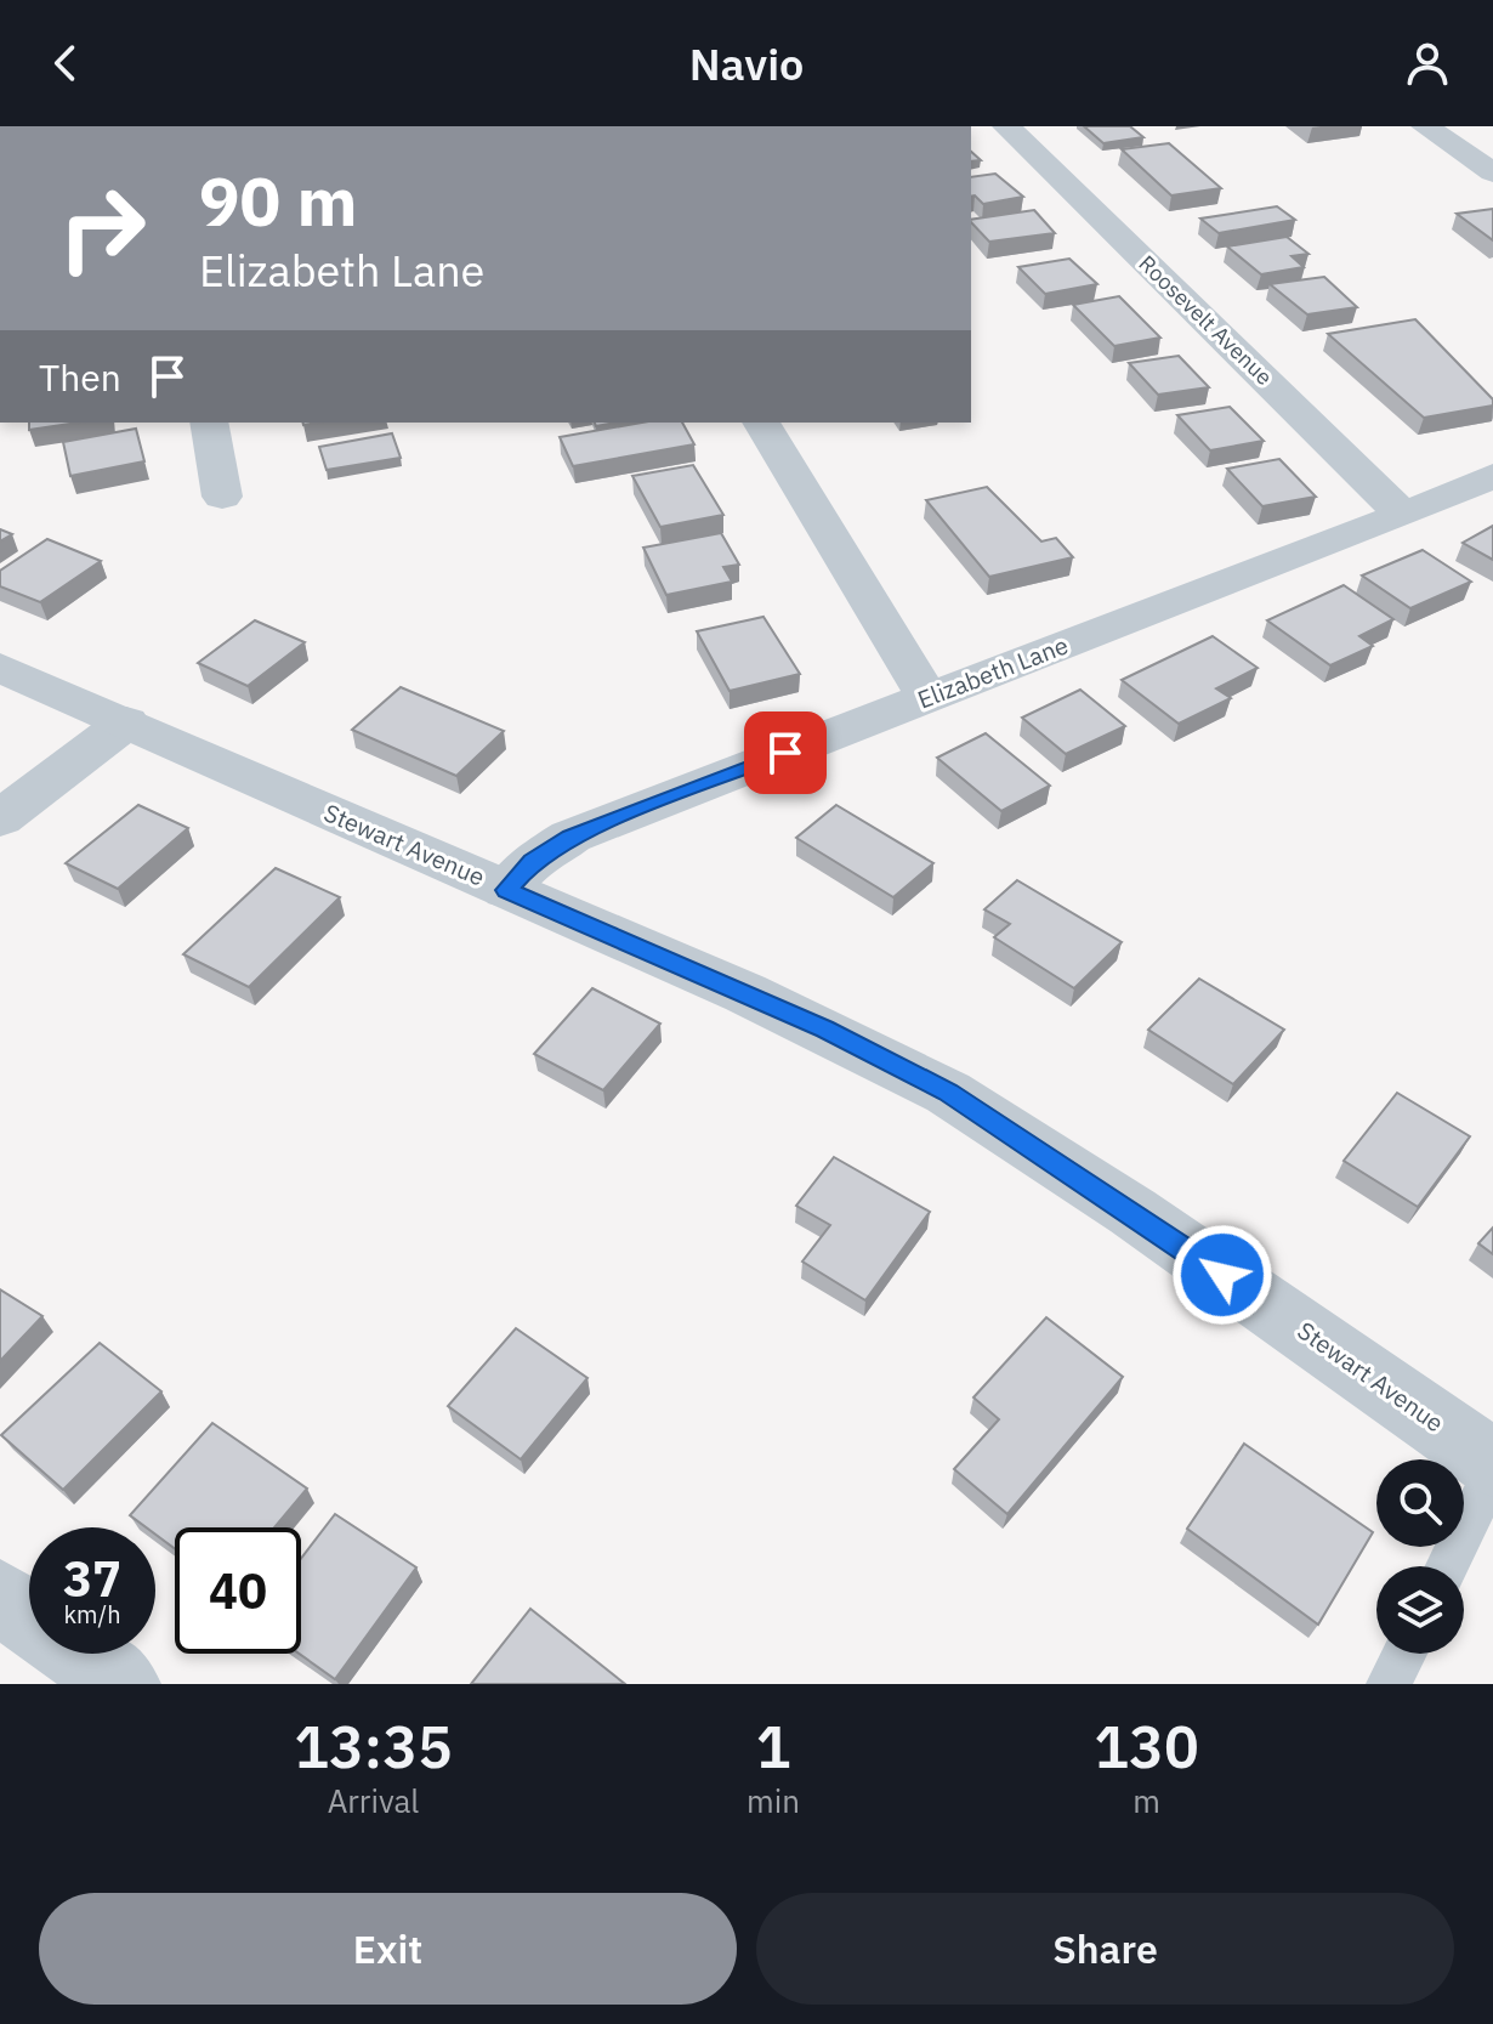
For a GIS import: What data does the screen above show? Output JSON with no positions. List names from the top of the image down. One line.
{"streets":{"street":["Roosevelt Avenue","Elizabeth Lane","Stewart Avenue"]},"crossings":[["Roosevelt Avenue","Elizabeth Lane"],["Elizabeth Lane","Stewart Avenue"]],"page":{"header":"Navio","turn":["90 m","Elizabeth Lane"],"then":"Then","speed":"37 km/h","limit":"40","eta":["13:35","Arrival","1","min","130","m"],"buttons":["Exit","Share"]}}
